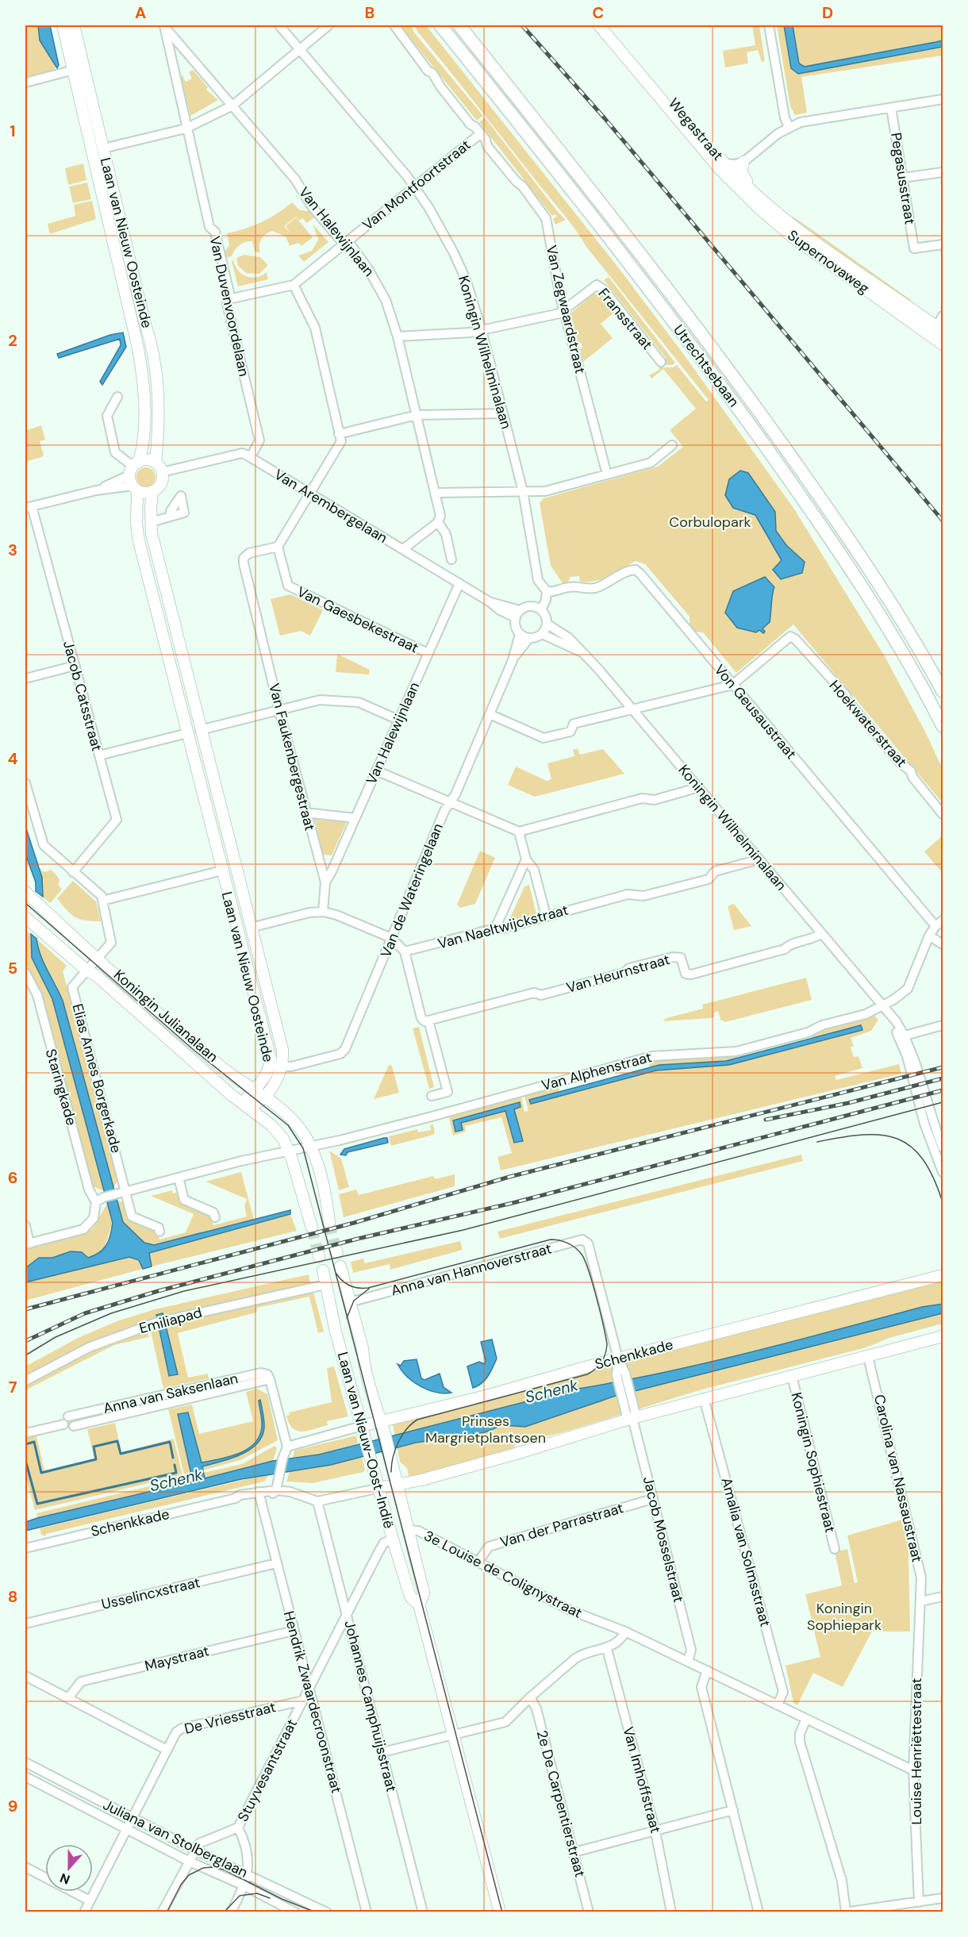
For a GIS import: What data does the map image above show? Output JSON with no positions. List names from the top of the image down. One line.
{"streets":{"highway":["Utrechtsebaan"],"main road":["Wegastraat","Laan van Nieuw Oosteinde","Supernovaweg","Koningin Julianalaan","Schenkkade","Laan van Nieuw-Oost-Indië"],"street":["Pegasusstraat","Van Montfoortstraat","Van Halewijnlaan","Van Duvenvoordelaan","Van Zegwaardstraat","Fransstraat","Koningin Wilhelminalaan","Van Arembergelaan","Van Gaesbekestraat","Jacob Catsstraat","Von Geusaustraat","Hoekwaterstraat","Van Faukenbergestraat","Van de Wateringelaan","Van Naeltwijckstraat","Van Heurnstraat","Van Alphenstraat","Elias Annes Borgerkade","Staringkade","Anna van Hannoverstraat","Emiliapad","Anna van Saksenlaan","Koningin Sophiestraat","Carolina van Nassaustraat","Van der Parrastraat","Jacob Mosselstraat","Amalia van Solmsstraat","3e Louise de Colignystraat","Usselincxstraat","Maystraat","Hendrik Zwaardecroonstraat","Johannes Camphuijsstraat","De Vriesstraat","Louise Henriëttestraat","Stuyvesantstraat","Van Imhoffstraat","2e De Carpentierstraat","Juliana van Stolberglaan"]},"crossings":[["Wegastraat","Pegasusstraat"],["Wegastraat","Supernovaweg"],["Van Montfoortstraat","Van Halewijnlaan"],["Van Montfoortstraat","Van Duvenvoordelaan"],["Van Montfoortstraat","Van Zegwaardstraat"],["Van Montfoortstraat","Koningin Wilhelminalaan"],["Van Halewijnlaan","Van Duvenvoordelaan"],["Van Halewijnlaan","Fransstraat"],["Van Halewijnlaan","Van Arembergelaan"],["Van Halewijnlaan","Van Gaesbekestraat"],["Van Halewijnlaan","Van Faukenbergestraat"],["Laan van Nieuw Oosteinde","Van de Wateringelaan"],["Laan van Nieuw Oosteinde","Koningin Julianalaan"],["Van Duvenvoordelaan","Van Arembergelaan"],["Van Zegwaardstraat","Fransstraat"],["Fransstraat","Koningin Wilhelminalaan"],["Koningin Wilhelminalaan","Van Arembergelaan"],["Koningin Wilhelminalaan","Von Geusaustraat"],["Koningin Wilhelminalaan","Van de Wateringelaan"],["Koningin Wilhelminalaan","Van Naeltwijckstraat"],["Koningin Wilhelminalaan","Van Heurnstraat"],["Koningin Wilhelminalaan","Van Alphenstraat"],["Van Arembergelaan","Van de Wateringelaan"],["Van Gaesbekestraat","Van Faukenbergestraat"],["Von Geusaustraat","Hoekwaterstraat"],["Von Geusaustraat","Van Alphenstraat"],["Koningin Julianalaan","Van Alphenstraat"],["Koningin Julianalaan","Elias Annes Borgerkade"],["Van Alphenstraat","Elias Annes Borgerkade"],["Van Alphenstraat","Staringkade"],["Anna van Hannoverstraat","Laan van Nieuw-Oost-Indië"],["Anna van Hannoverstraat","Jacob Mosselstraat"],["Emiliapad","Laan van Nieuw-Oost-Indië"],["Schenkkade","Laan van Nieuw-Oost-Indië"],["Schenkkade","Jacob Mosselstraat"],["Schenkkade","Hendrik Zwaardecroonstraat"],["Laan van Nieuw-Oost-Indië","3e Louise de Colignystraat"],["Laan van Nieuw-Oost-Indië","Stuyvesantstraat"],["Carolina van Nassaustraat","Louise Henriëttestraat"],["Van der Parrastraat","Jacob Mosselstraat"],["Van der Parrastraat","3e Louise de Colignystraat"],["Jacob Mosselstraat","3e Louise de Colignystraat"],["Amalia van Solmsstraat","3e Louise de Colignystraat"],["3e Louise de Colignystraat","Louise Henriëttestraat"],["Usselincxstraat","Hendrik Zwaardecroonstraat"],["Maystraat","Hendrik Zwaardecroonstraat"],["Hendrik Zwaardecroonstraat","Stuyvesantstraat"],["Johannes Camphuijsstraat","Stuyvesantstraat"],["De Vriesstraat","Stuyvesantstraat"],["De Vriesstraat","Juliana van Stolberglaan"]],"water":["Schenk"],"parks":["Corbulopark","Prinses Margrietplantsoen","Koningin Sophiepark"],"north":"bottom","grid":{"columns":["A","B","C","D"],"rows":["1","2","3","4","5","6","7","8","9"]}}
